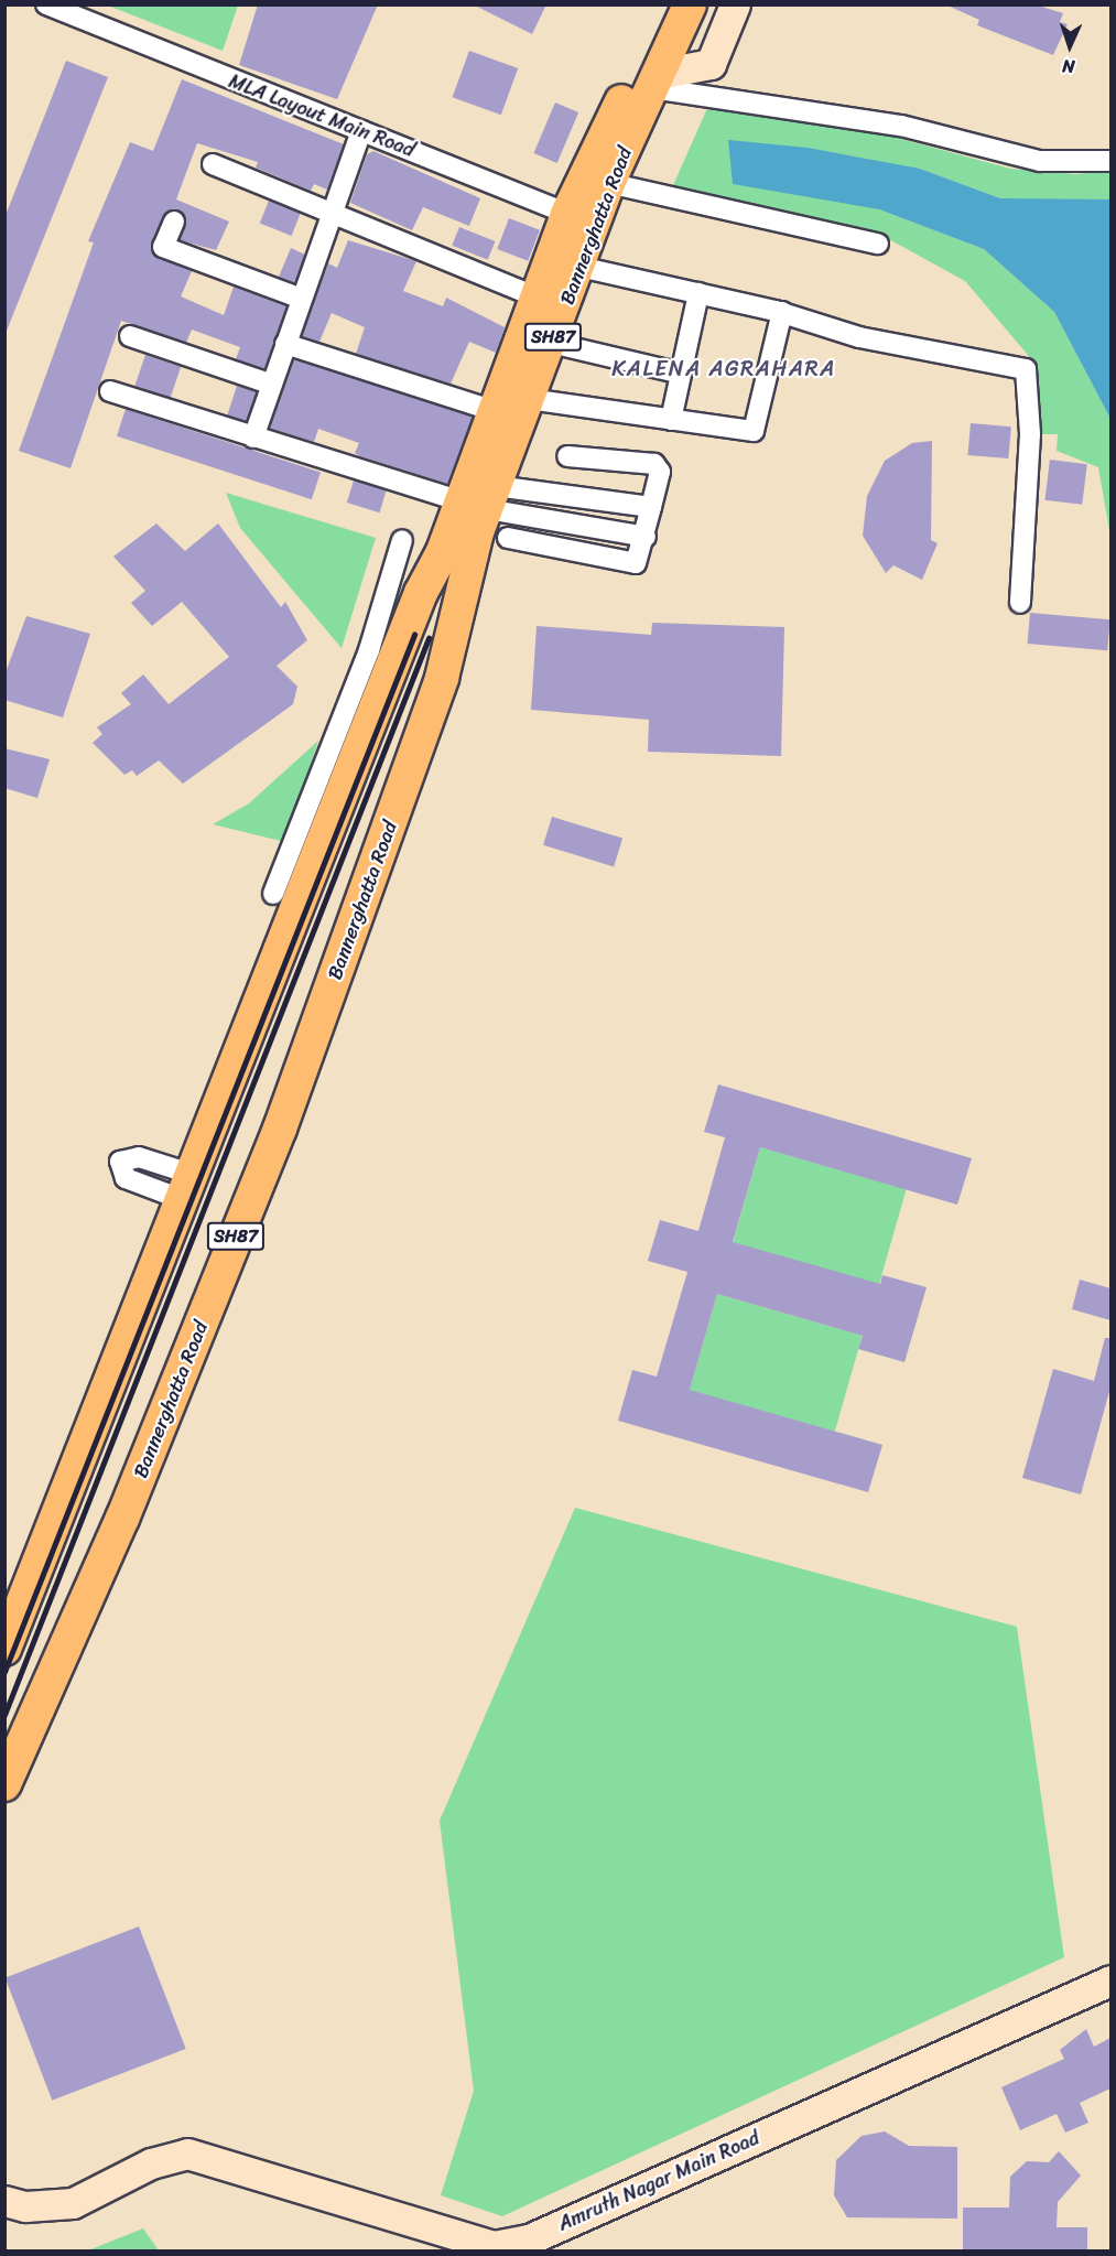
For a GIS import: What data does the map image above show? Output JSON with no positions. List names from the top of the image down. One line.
{"streets":{"main road":["Bannerghatta Road","SH87","Amruth Nagar Main Road"],"street":["MLA Layout Main Road"]},"crossings":[["MLA Layout Main Road","Bannerghatta Road"],["Bannerghatta Road","SH87"]],"districts":["KALENA AGRAHARA"],"north":"bottom"}
